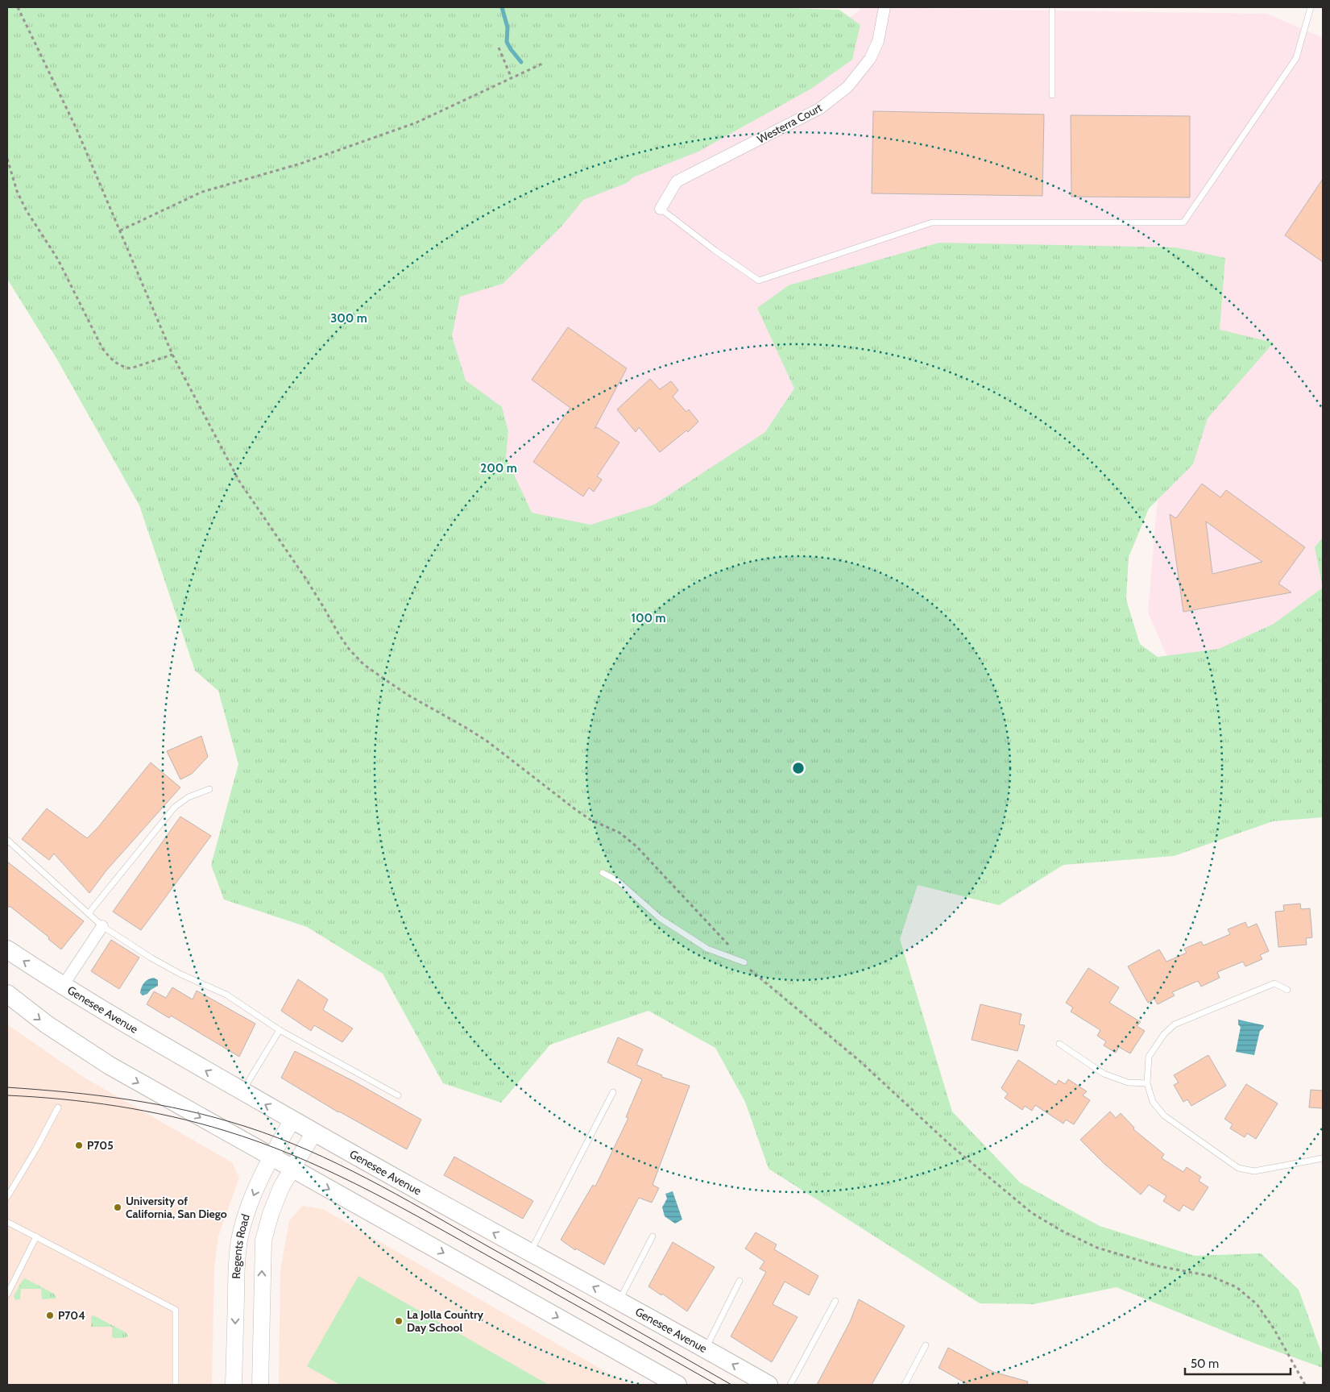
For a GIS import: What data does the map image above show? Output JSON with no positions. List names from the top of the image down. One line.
{"streets":{"main road":["Genesee Avenue","Regents Road"],"street":["Westerra Court"]},"crossings":[["Genesee Avenue","Regents Road"]],"places":["P705","University of California, San Diego","P704","La Jolla Country Day School"],"scale_bar":"50 m","rings":["300 m","200 m","100 m"]}
